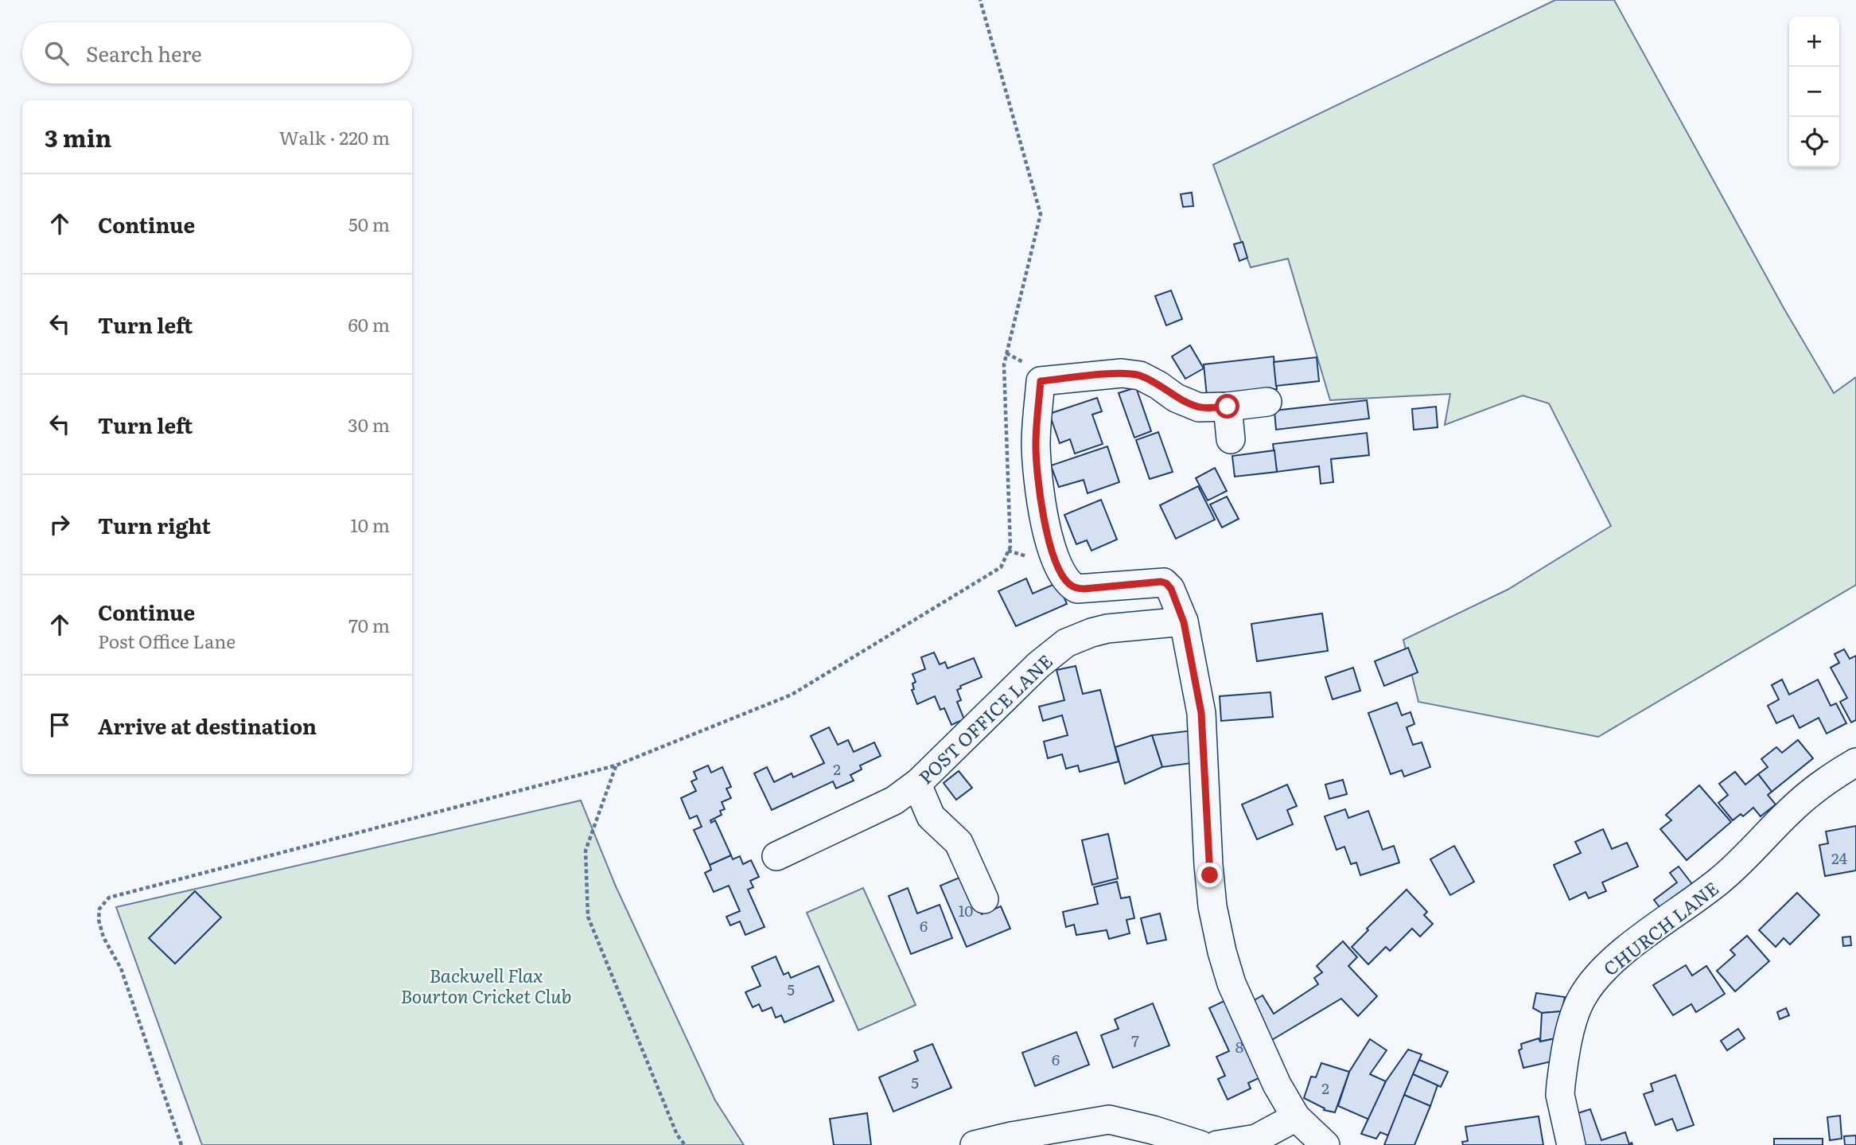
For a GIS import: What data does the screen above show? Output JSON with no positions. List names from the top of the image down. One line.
{"streets":{"street":["POST OFFICE LANE","CHURCH LANE"]},"parks":["Backwell Flax Bourton Cricket Club"],"house_numbers":["2","24","10","6","5","7","8","6","5","2"],"page":{"map_buttons":["+","−"],"search":"Search here","heading":["3 min","Walk · 220 m"],"list":[["Continue","50 m"],["Turn left","60 m"],["Turn left","30 m"],["Turn right","10 m"],["Continue","Post Office Lane","70 m"],"Arrive at destination"]}}
